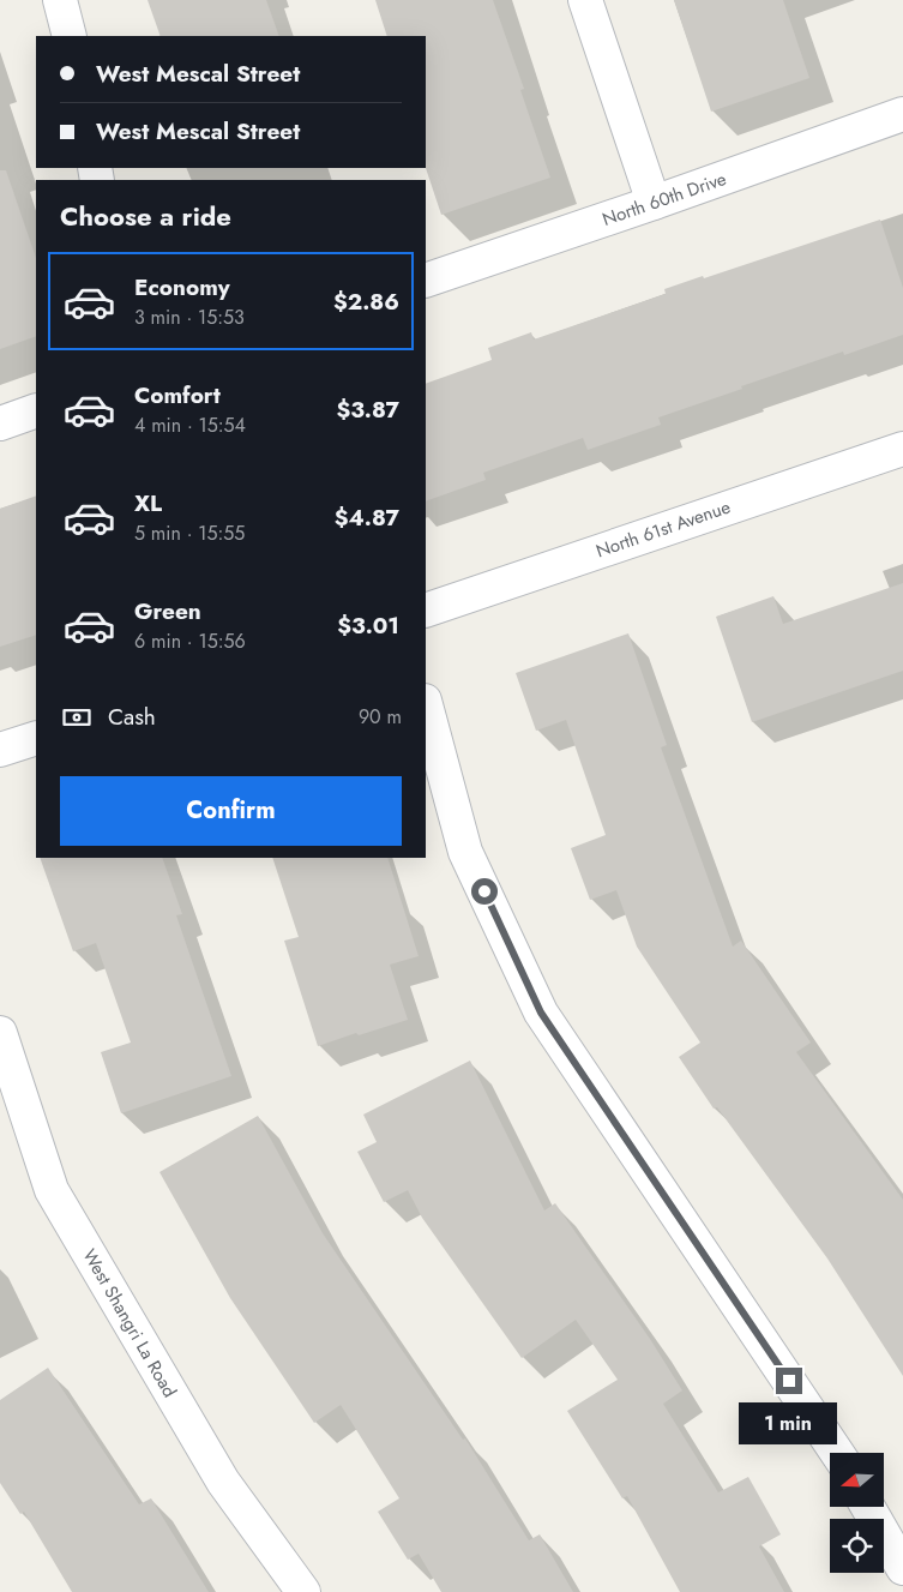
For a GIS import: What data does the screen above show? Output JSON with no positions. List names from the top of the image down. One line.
{"streets":{"street":["North 60th Drive","North 61st Avenue","West Shangri La Road"]},"north":"left","page":{"banner":["West Mescal Street","West Mescal Street"],"heading":"Choose a ride","list":[{"name":"Economy","note":"3 min · 15:53","value":"$2.86"},{"name":"Comfort","note":"4 min · 15:54","value":"$3.87"},{"name":"XL","note":"5 min · 15:55","value":"$4.87"},{"name":"Green","note":"6 min · 15:56","value":"$3.01"}],"pay":["Cash","90 m"],"buttons":"Confirm","bubble":"1 min"}}
